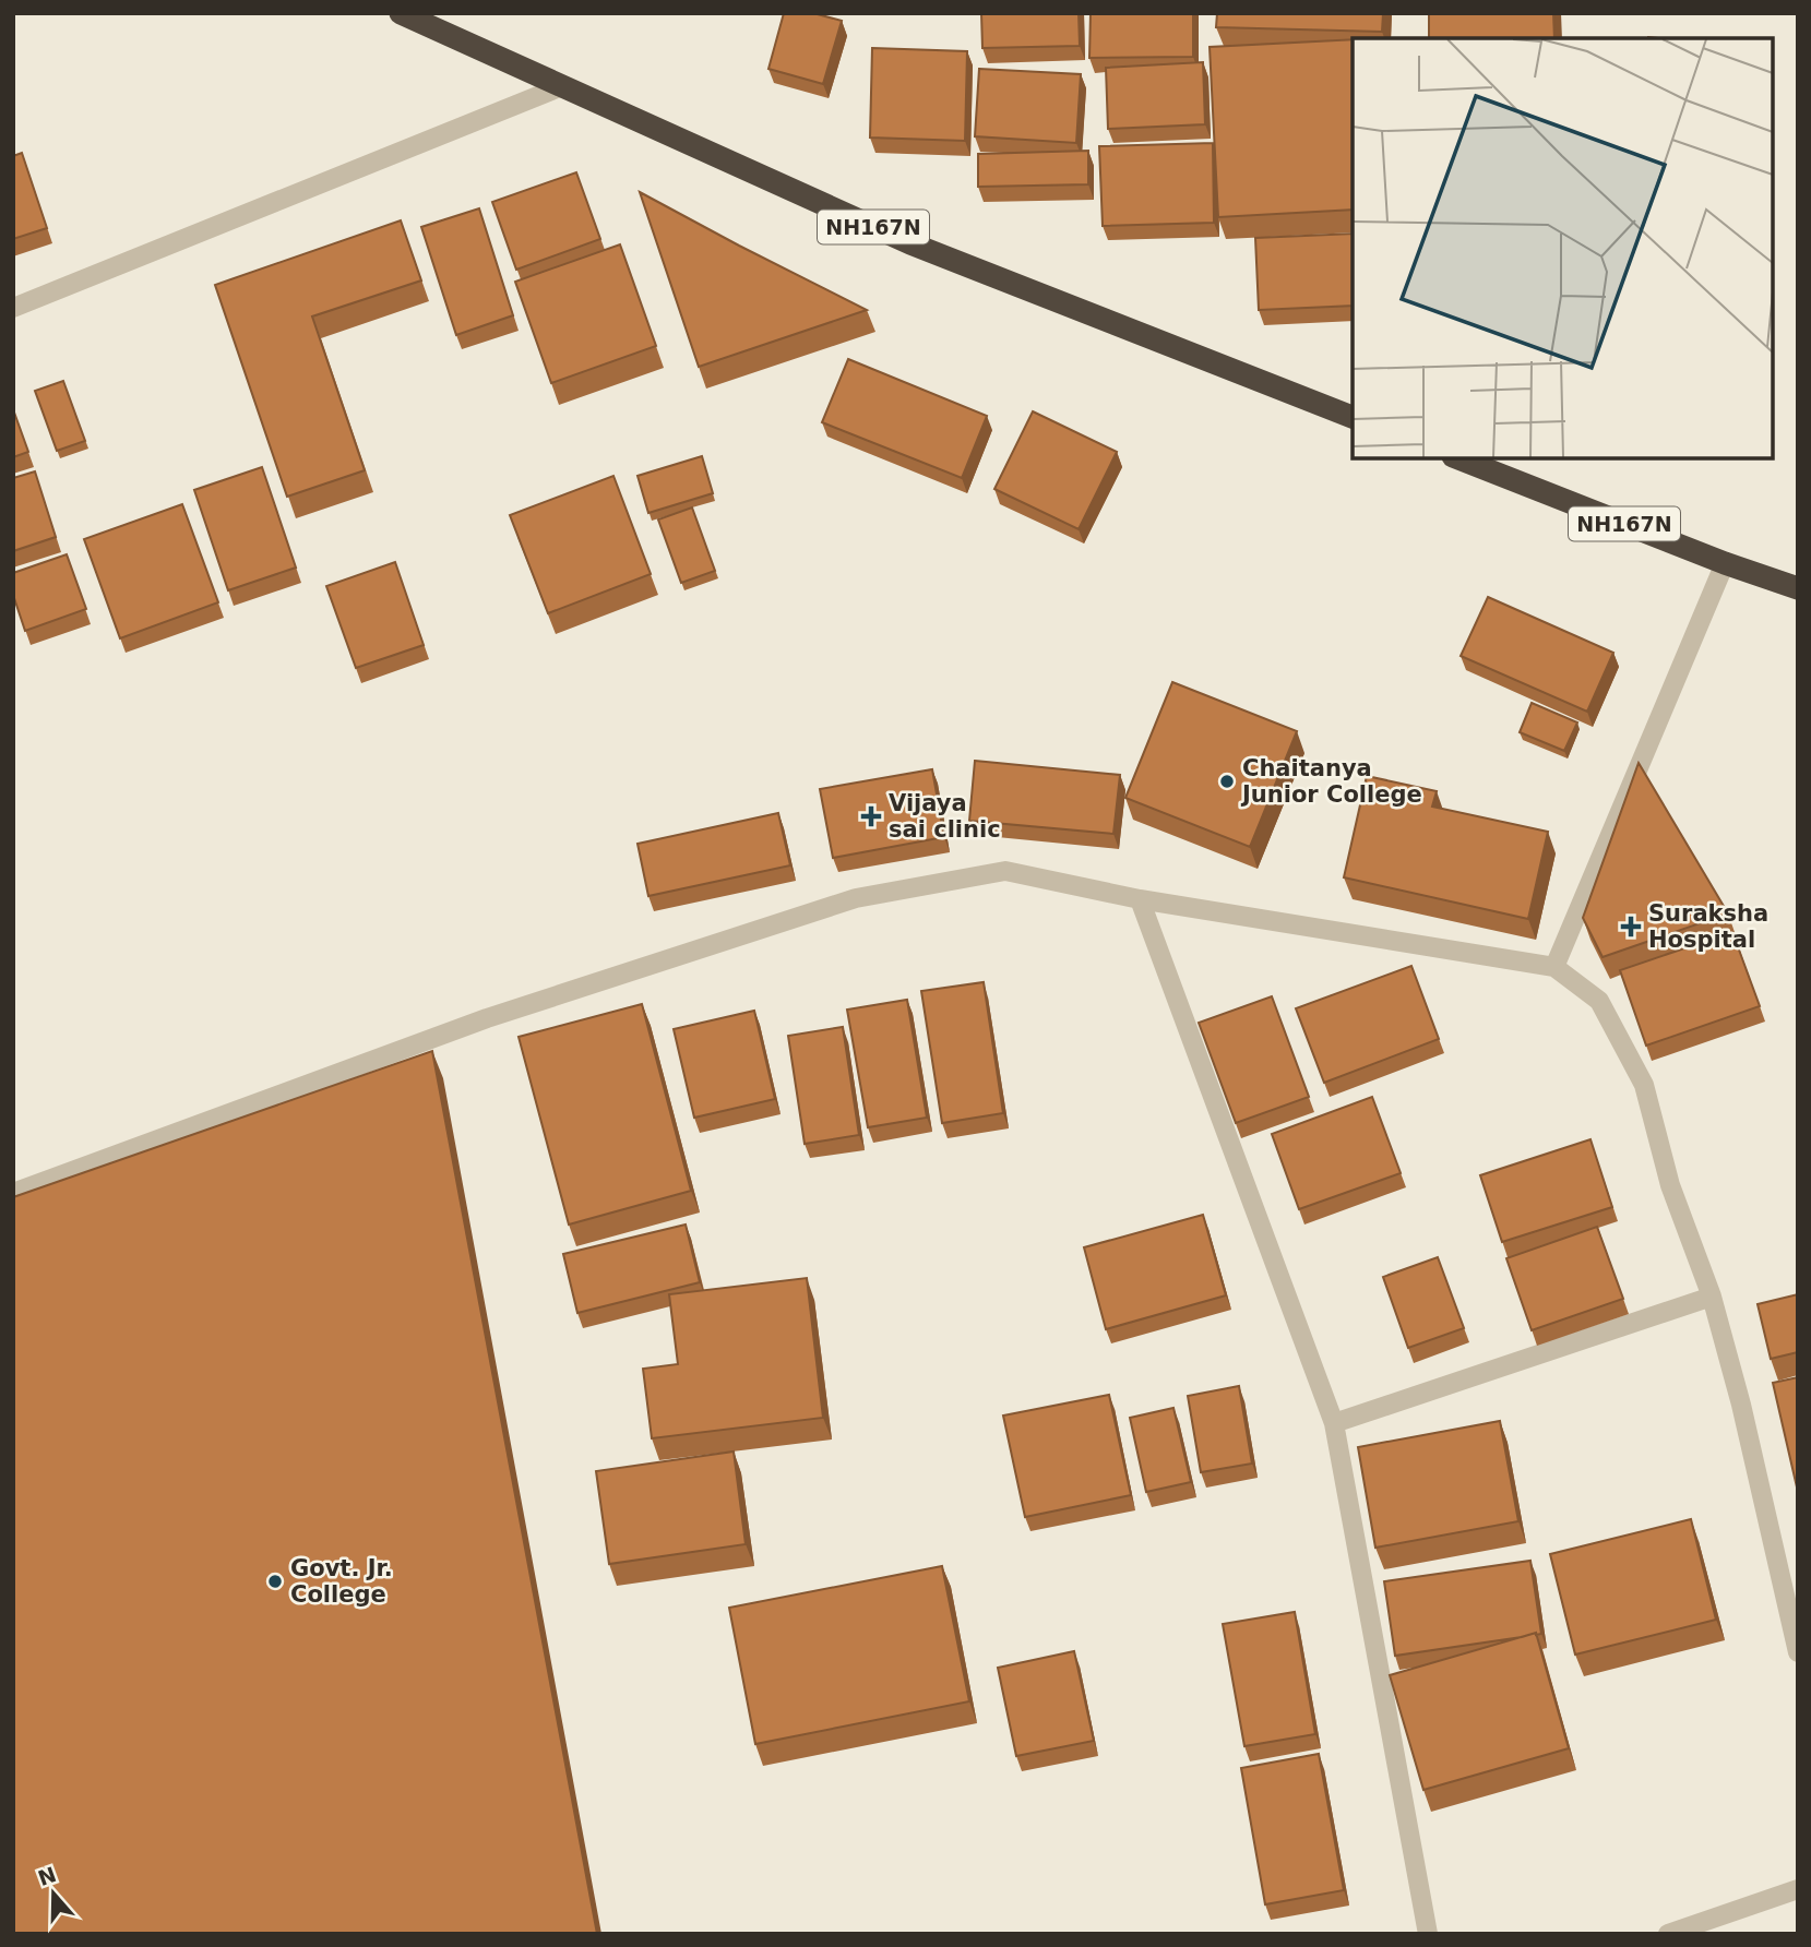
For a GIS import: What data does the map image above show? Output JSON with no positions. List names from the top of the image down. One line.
{"streets":{"highway":["NH167N"]},"places":{"other":["Chaitanya Junior College","Govt. Jr. College"],"health":["Vijaya sai clinic","Suraksha Hospital"]},"north":"top"}
